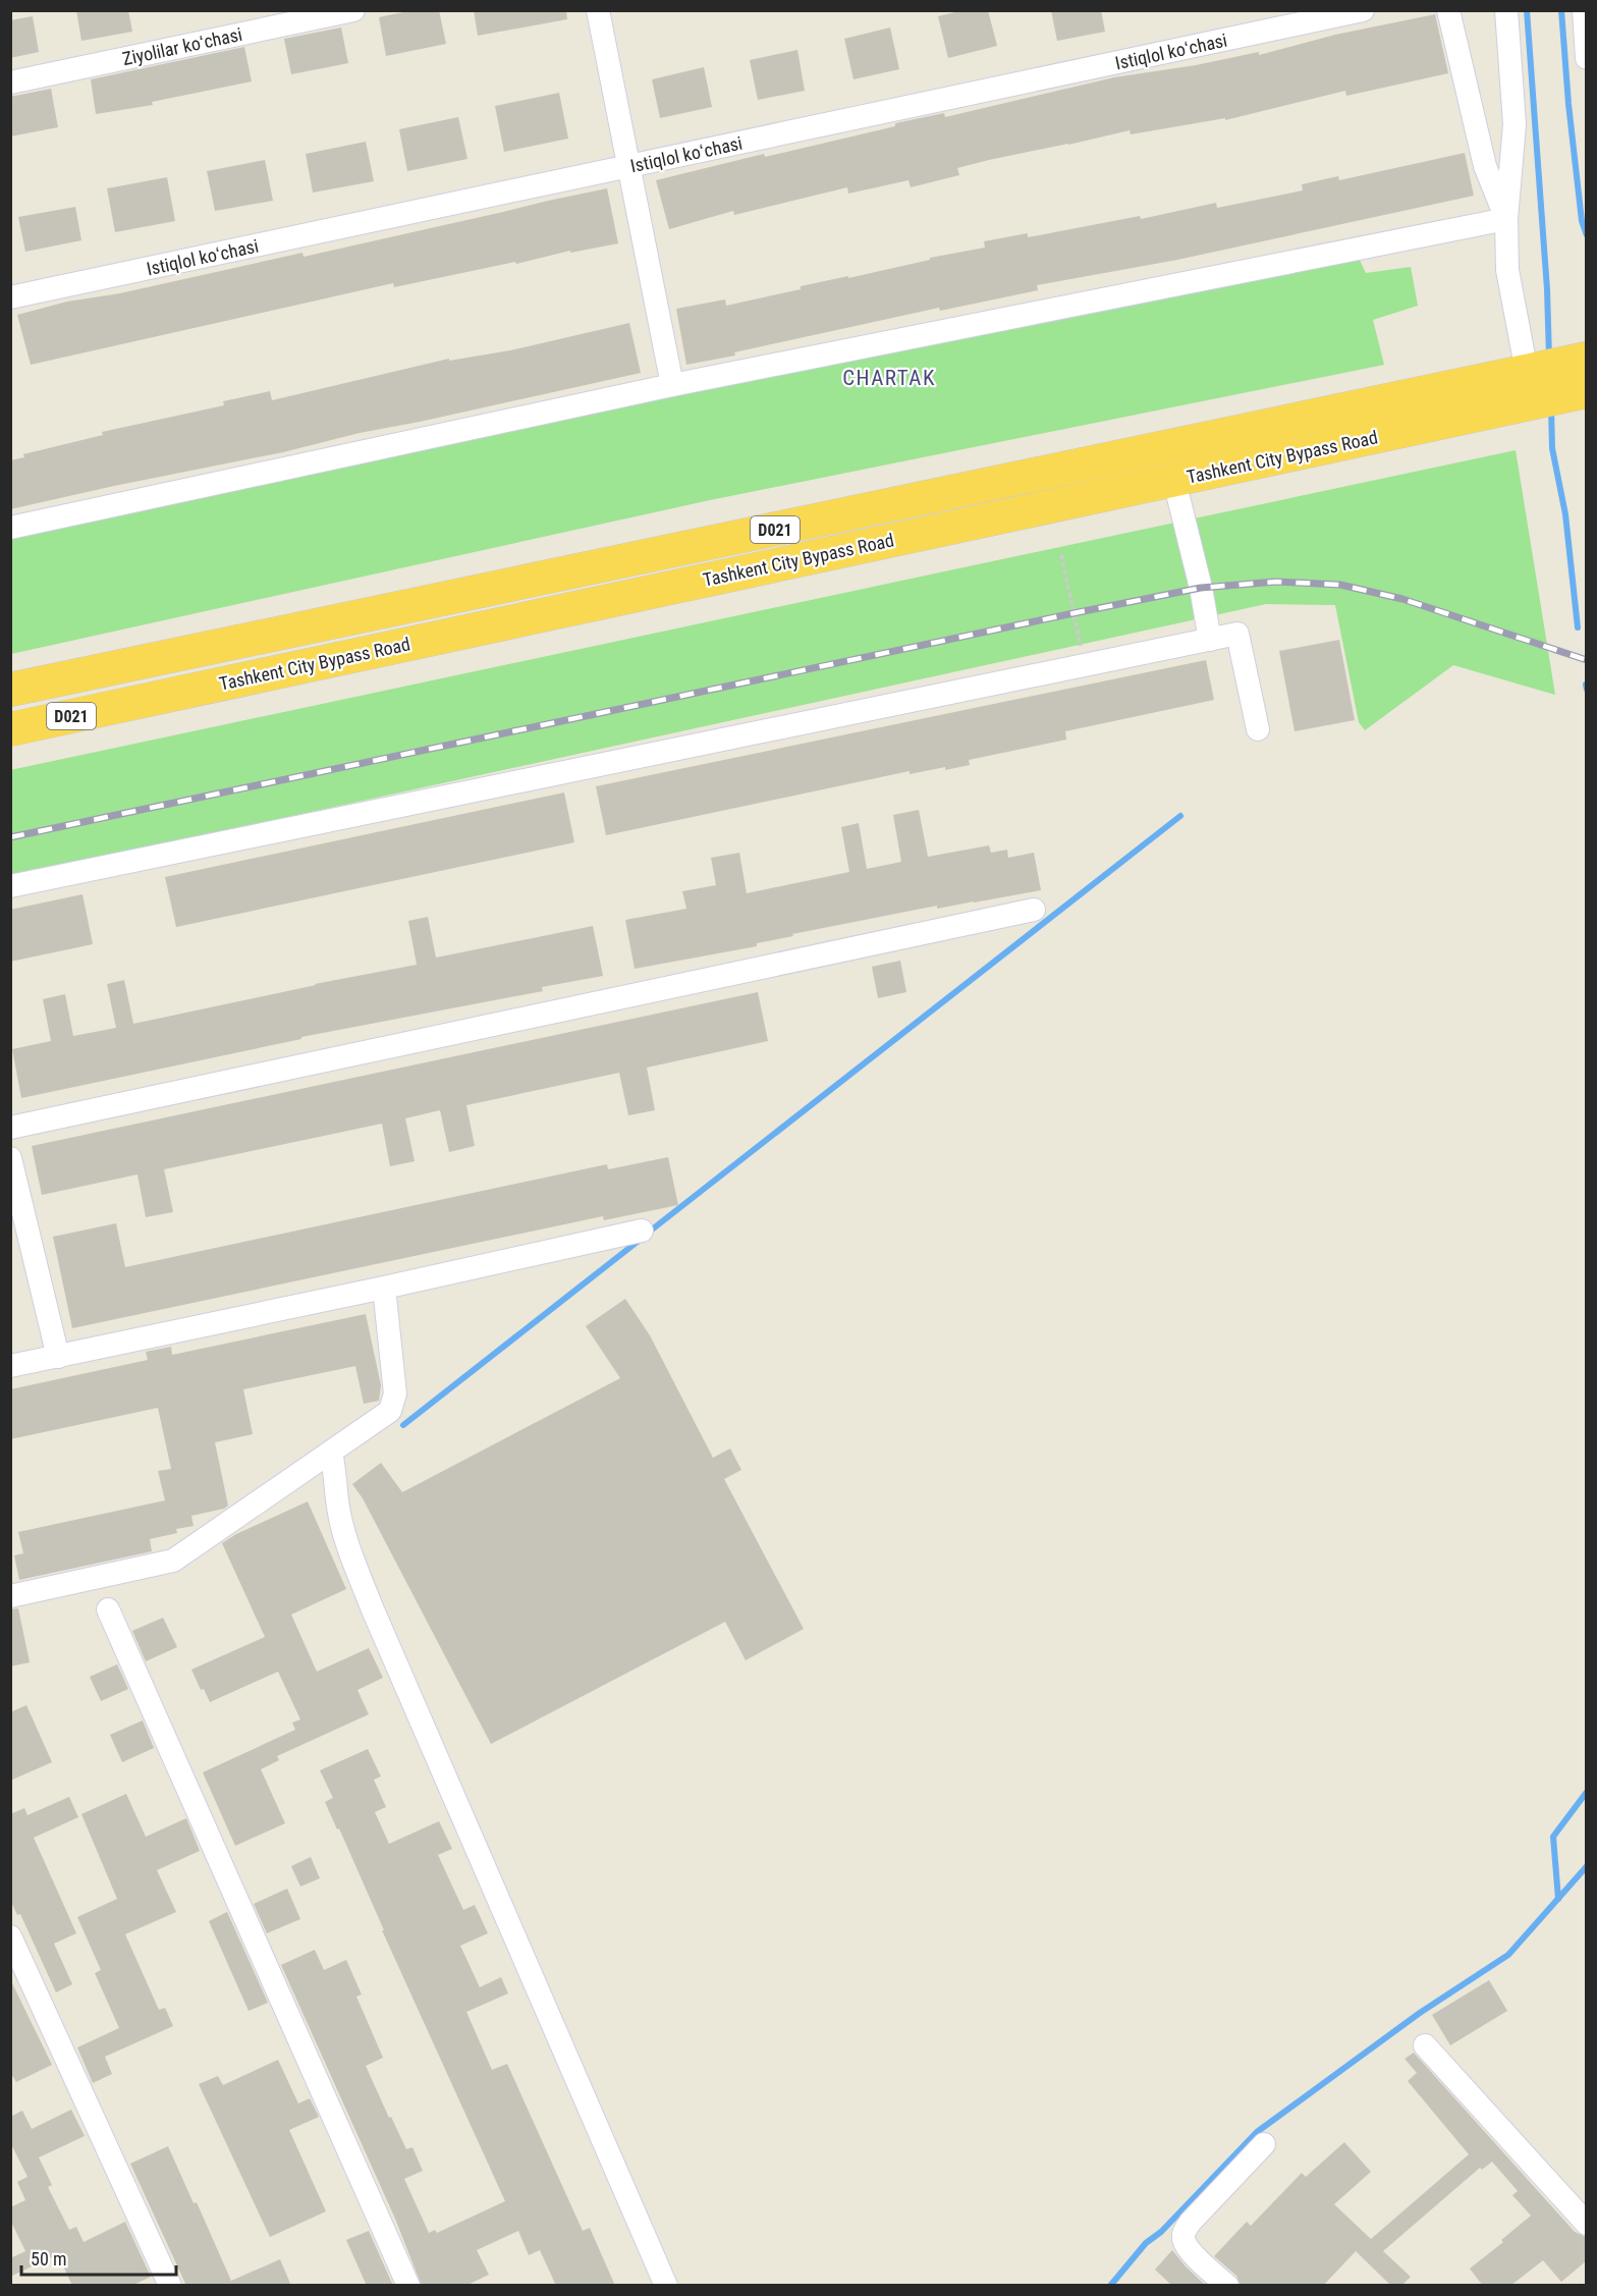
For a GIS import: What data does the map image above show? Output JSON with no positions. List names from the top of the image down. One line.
{"streets":{"highway":["Tashkent City Bypass Road","D021"],"street":["Ziyolilar koʻchasi","Istiqlol koʻchasi"]},"districts":["CHARTAK"],"scale_bar":"50 m"}
